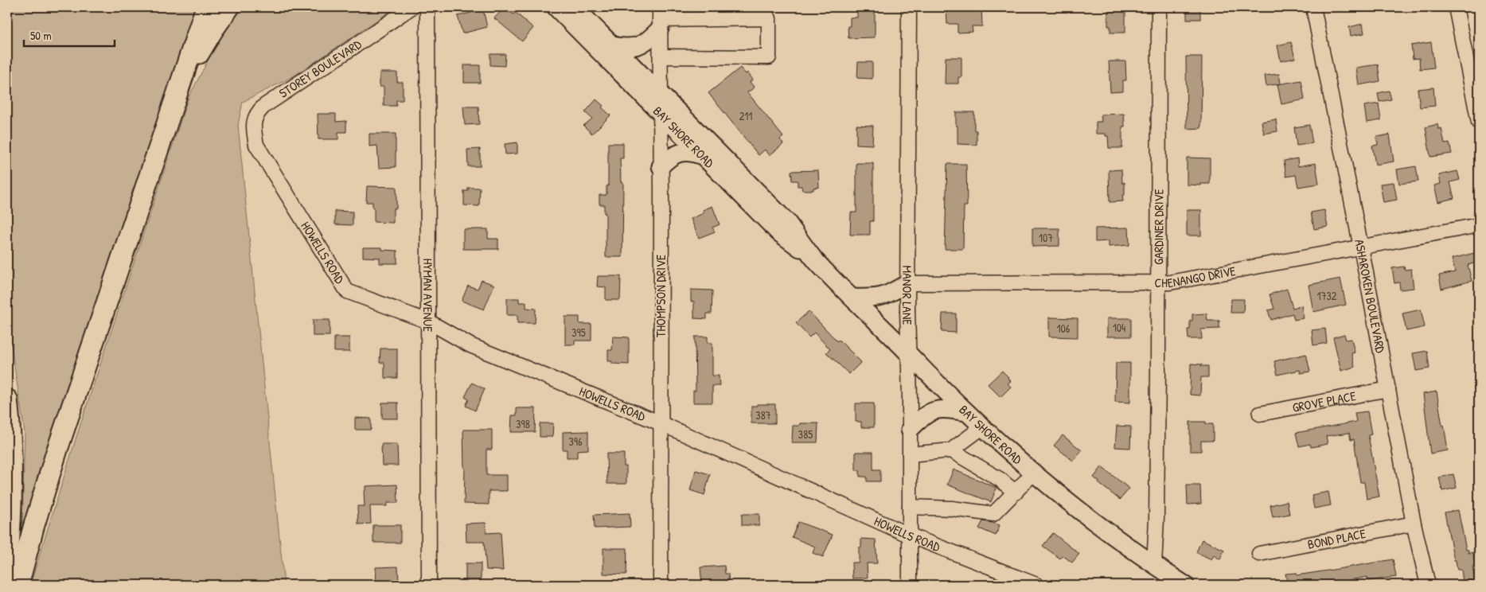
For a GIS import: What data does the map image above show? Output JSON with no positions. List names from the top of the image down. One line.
{"streets":{"main road":["BAY SHORE ROAD"],"street":["STOREY BOULEVARD","GARDINER DRIVE","HOWELLS ROAD","CHENANGO DRIVE","HYMAN AVENUE","THOMPSON DRIVE","MANOR LANE","ASHAROKEN BOULEVARD","GROVE PLACE","BOND PLACE"]},"crossings":[["STOREY BOULEVARD","HOWELLS ROAD"],["BAY SHORE ROAD","GARDINER DRIVE"],["BAY SHORE ROAD","THOMPSON DRIVE"],["BAY SHORE ROAD","MANOR LANE"],["GARDINER DRIVE","CHENANGO DRIVE"],["HOWELLS ROAD","HYMAN AVENUE"],["HOWELLS ROAD","THOMPSON DRIVE"],["HOWELLS ROAD","MANOR LANE"],["CHENANGO DRIVE","MANOR LANE"],["CHENANGO DRIVE","ASHAROKEN BOULEVARD"],["ASHAROKEN BOULEVARD","GROVE PLACE"],["ASHAROKEN BOULEVARD","BOND PLACE"]],"house_numbers":["211","107","1732","104","106","395","387","398","385","396"],"scale_bar":"50 m"}
